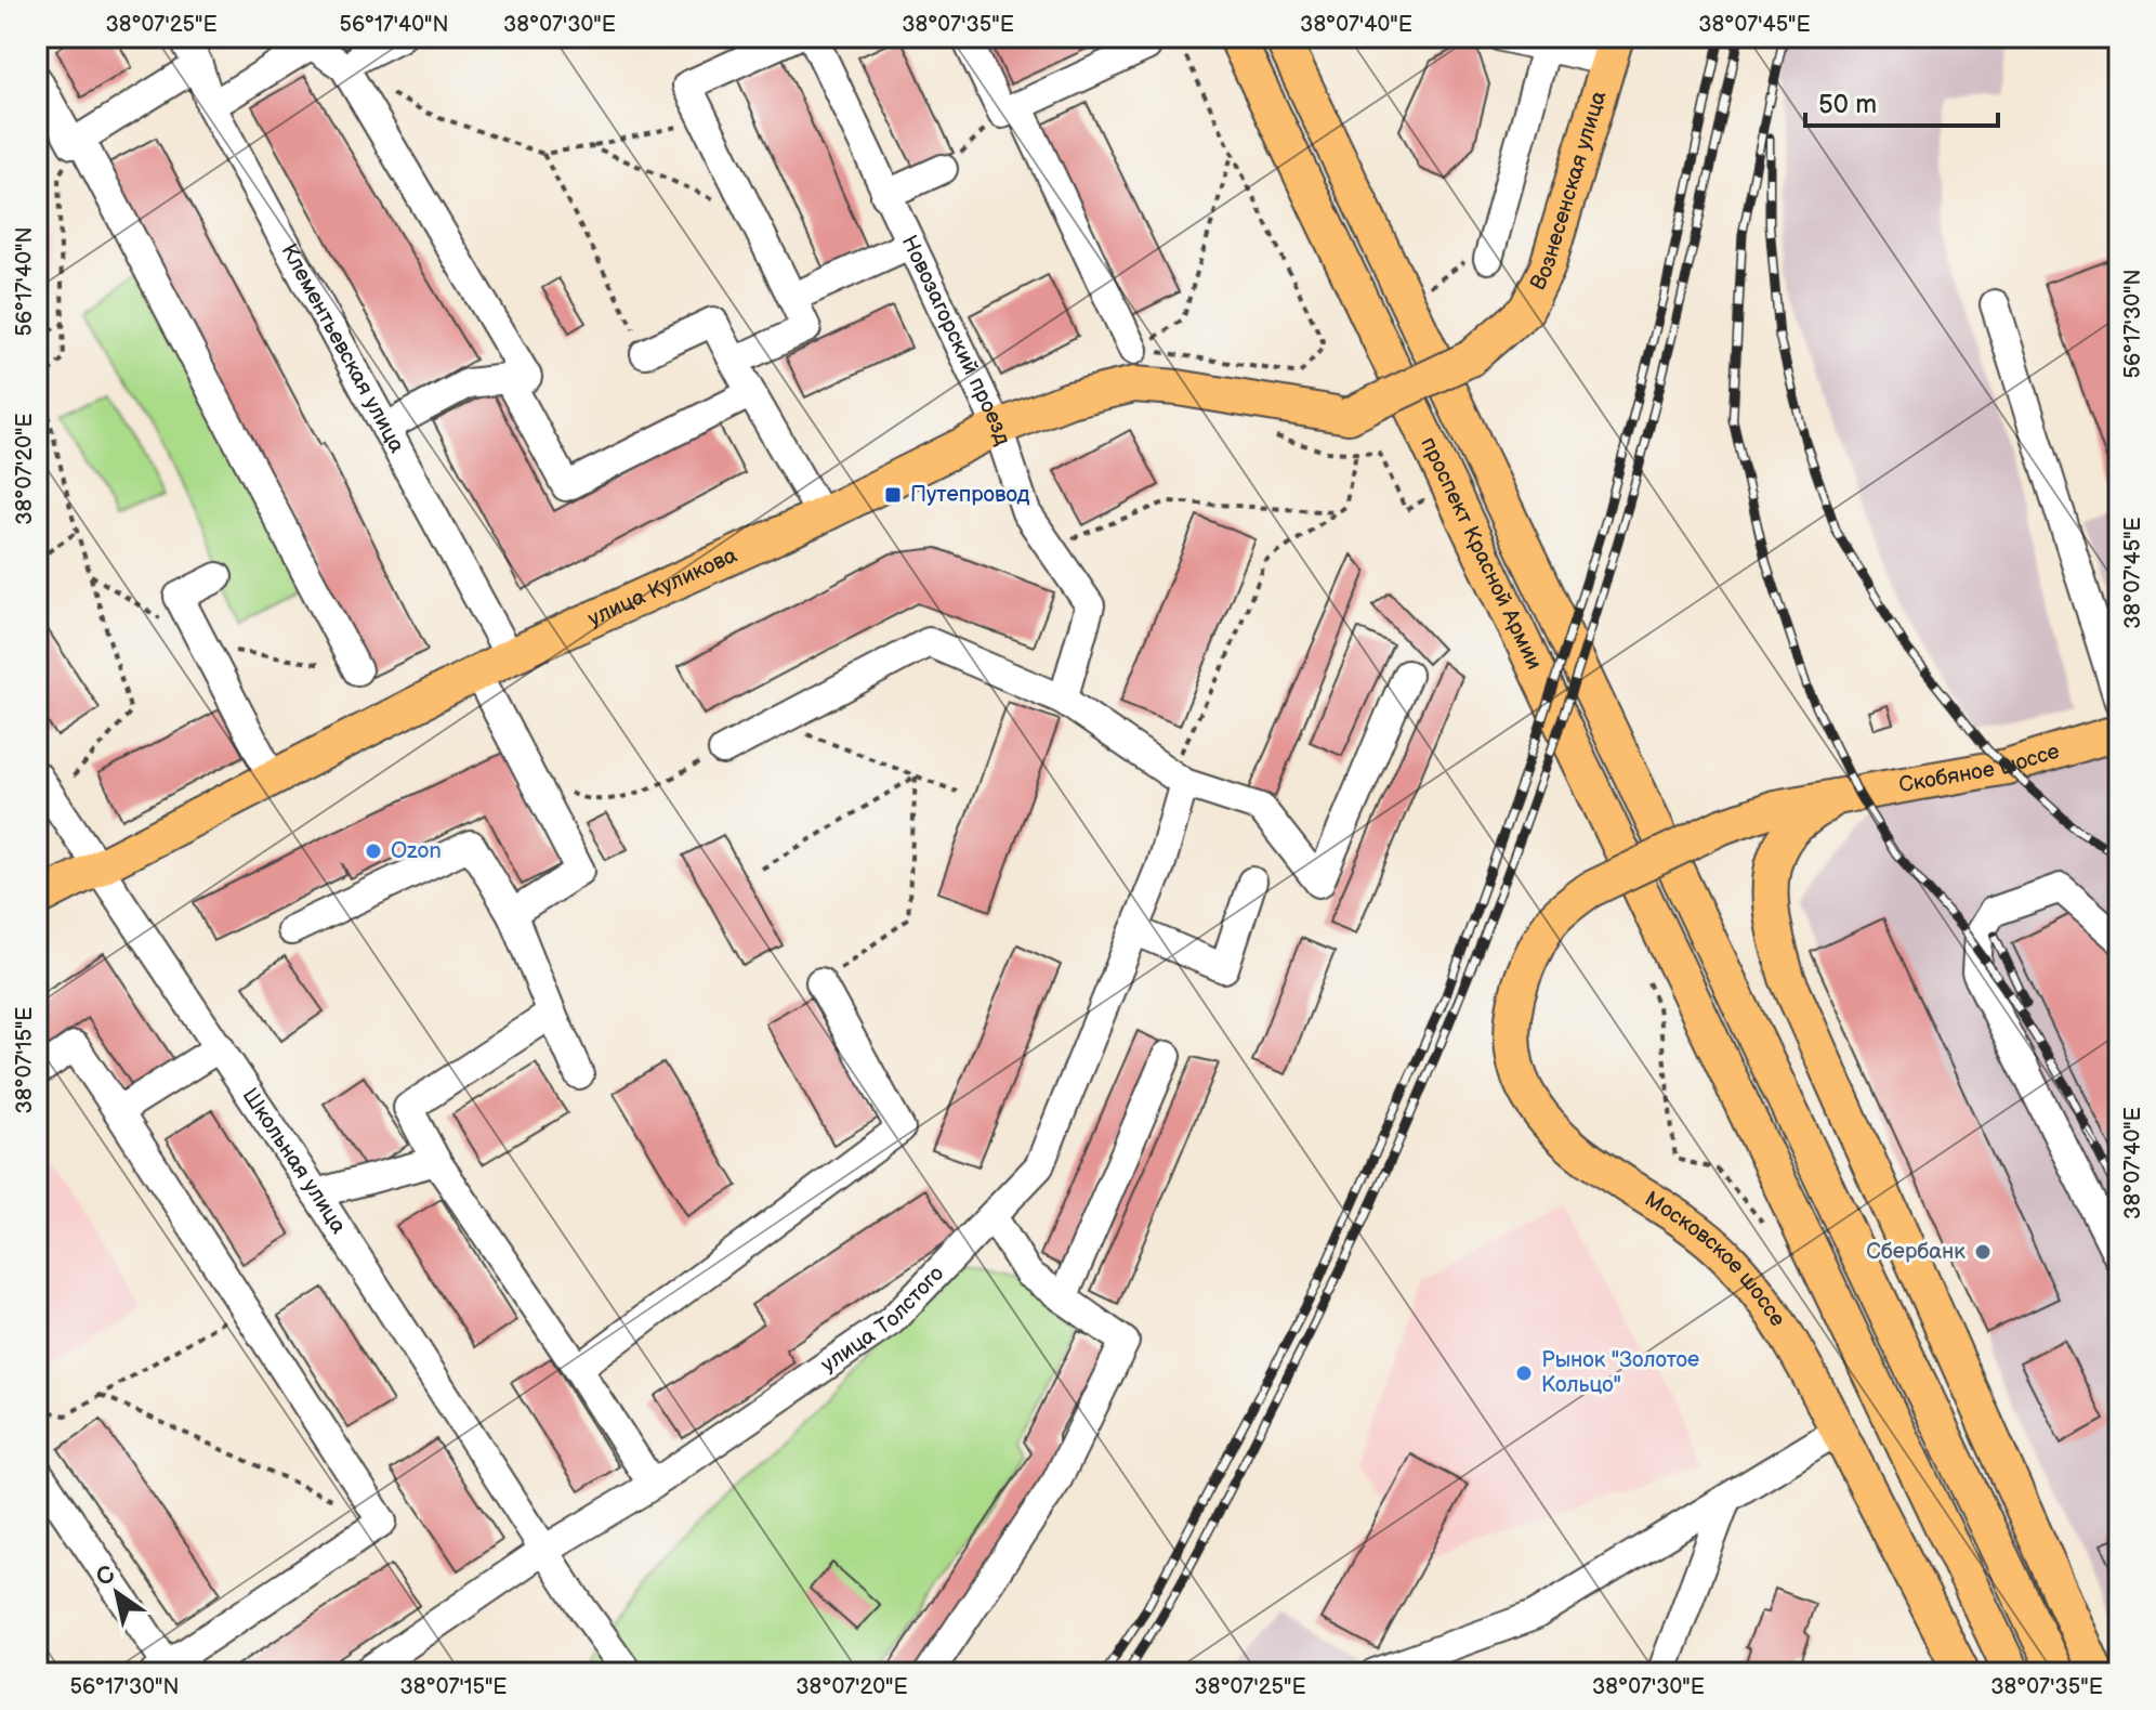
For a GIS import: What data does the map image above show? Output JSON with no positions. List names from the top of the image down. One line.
{"streets":{"main road":["Вознесенская улица","проспект Красной Армии","улица Куликова","Скобяное шоссе","Московское шоссе"],"street":["Новозагорский проезд","Клементьевская улица","Школьная улица","улица Толстого"]},"crossings":[["Вознесенская улица","улица Куликова"],["Новозагорский проезд","улица Куликова"],["Клементьевская улица","улица Куликова"],["улица Куликова","Школьная улица"],["Скобяное шоссе","Московское шоссе"],["Школьная улица","улица Толстого"]],"places":{"transit":["Путепровод"],"other":["Ozon","Сбербанк","Рынок \"Золотое Кольцо\""]},"scale_bar":"50 m","north":"top left","coordinates":["38°07'25\"E","56°17'40\"N","38°07'30\"E","38°07'35\"E","38°07'40\"E","38°07'45\"E","56°17'30\"N","38°07'20\"E","38°07'15\"E"]}
